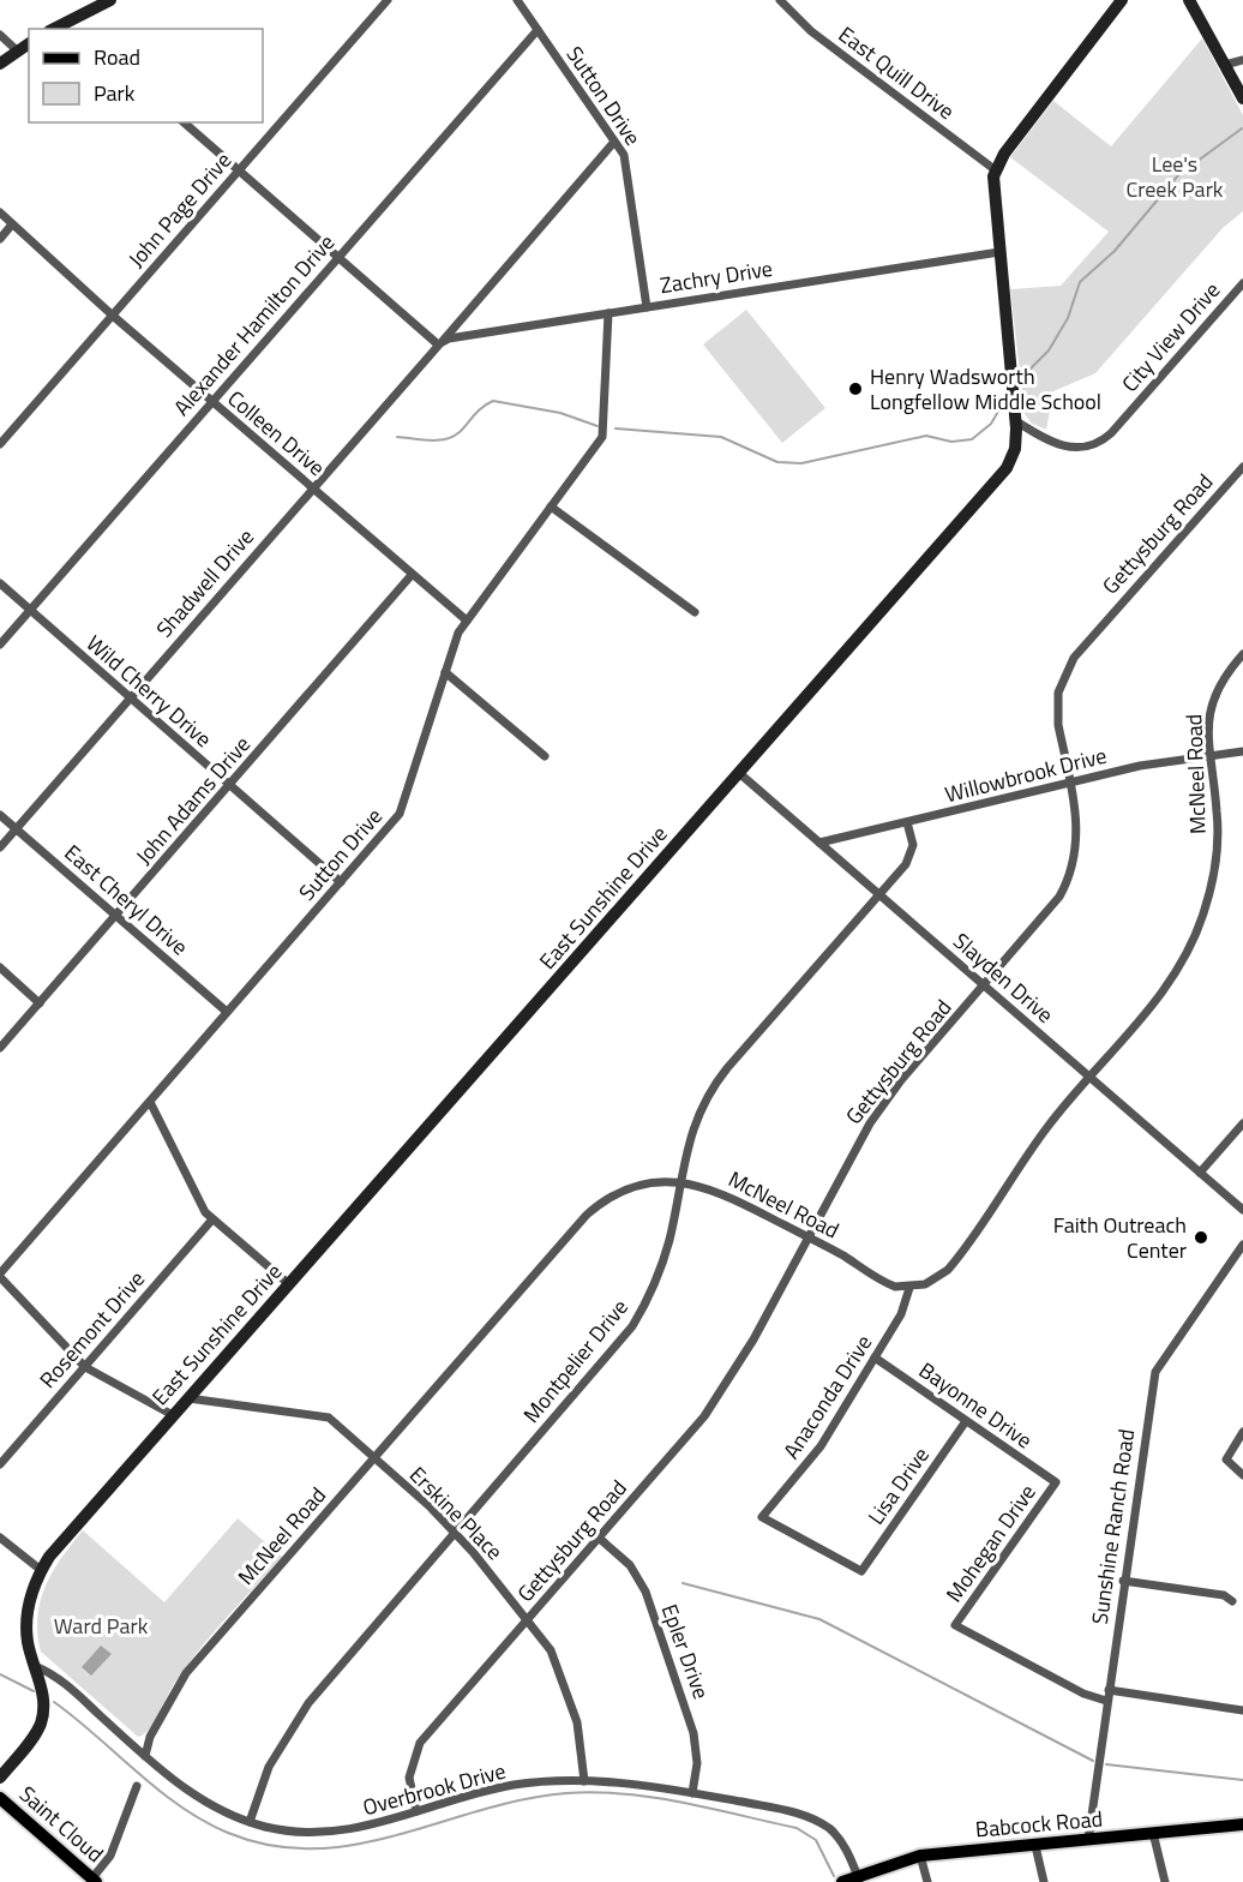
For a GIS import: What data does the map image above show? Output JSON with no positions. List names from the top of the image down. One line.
{"streets":{"main road":["Saint Cloud","Babcock Road"],"street":["East Quill Drive","Sutton Drive","John Page Drive","Zachry Drive","Alexander Hamilton Drive","City View Drive","Colleen Drive","Gettysburg Road","Shadwell Drive","Wild Cherry Drive","McNeel Road","Willowbrook Drive","John Adams Drive","East Sunshine Drive","East Cheryl Drive","Slayden Drive","Rosemont Drive","Montpelier Drive","Anaconda Drive","Bayonne Drive","Lisa Drive","Erskine Place","Sunshine Ranch Road","Mohegan Drive","Epler Drive","Overbrook Drive"]},"crossings":[["East Quill Drive","East Sunshine Drive"],["Sutton Drive","Zachry Drive"],["Sutton Drive","Alexander Hamilton Drive"],["Sutton Drive","Colleen Drive"],["Sutton Drive","Shadwell Drive"],["Sutton Drive","Wild Cherry Drive"],["Sutton Drive","East Cheryl Drive"],["John Page Drive","Colleen Drive"],["Zachry Drive","Shadwell Drive"],["Zachry Drive","East Sunshine Drive"],["Alexander Hamilton Drive","Colleen Drive"],["Alexander Hamilton Drive","Wild Cherry Drive"],["City View Drive","East Sunshine Drive"],["Colleen Drive","Shadwell Drive"],["Colleen Drive","John Adams Drive"],["Gettysburg Road","McNeel Road"],["Gettysburg Road","Willowbrook Drive"],["Gettysburg Road","Slayden Drive"],["Gettysburg Road","Erskine Place"],["Gettysburg Road","Epler Drive"],["Gettysburg Road","Overbrook Drive"],["Shadwell Drive","Wild Cherry Drive"],["Shadwell Drive","East Cheryl Drive"],["Wild Cherry Drive","John Adams Drive"],["McNeel Road","Willowbrook Drive"],["McNeel Road","Slayden Drive"],["McNeel Road","Montpelier Drive"],["McNeel Road","Anaconda Drive"],["McNeel Road","Erskine Place"],["McNeel Road","Overbrook Drive"],["Willowbrook Drive","Slayden Drive"],["Willowbrook Drive","Montpelier Drive"],["John Adams Drive","East Cheryl Drive"],["East Sunshine Drive","Slayden Drive"],["East Sunshine Drive","Erskine Place"],["East Sunshine Drive","Overbrook Drive"],["Slayden Drive","Montpelier Drive"],["Montpelier Drive","Erskine Place"],["Montpelier Drive","Overbrook Drive"],["Anaconda Drive","Bayonne Drive"],["Anaconda Drive","Lisa Drive"],["Bayonne Drive","Lisa Drive"],["Bayonne Drive","Mohegan Drive"],["Erskine Place","Overbrook Drive"],["Sunshine Ranch Road","Mohegan Drive"],["Sunshine Ranch Road","Babcock Road"],["Epler Drive","Overbrook Drive"],["Overbrook Drive","Babcock Road"]],"parks":["Lee's Creek Park","Ward Park"],"places":["Henry Wadsworth Longfellow Middle School","Faith Outreach Center"],"legend":["Road","Park"]}
